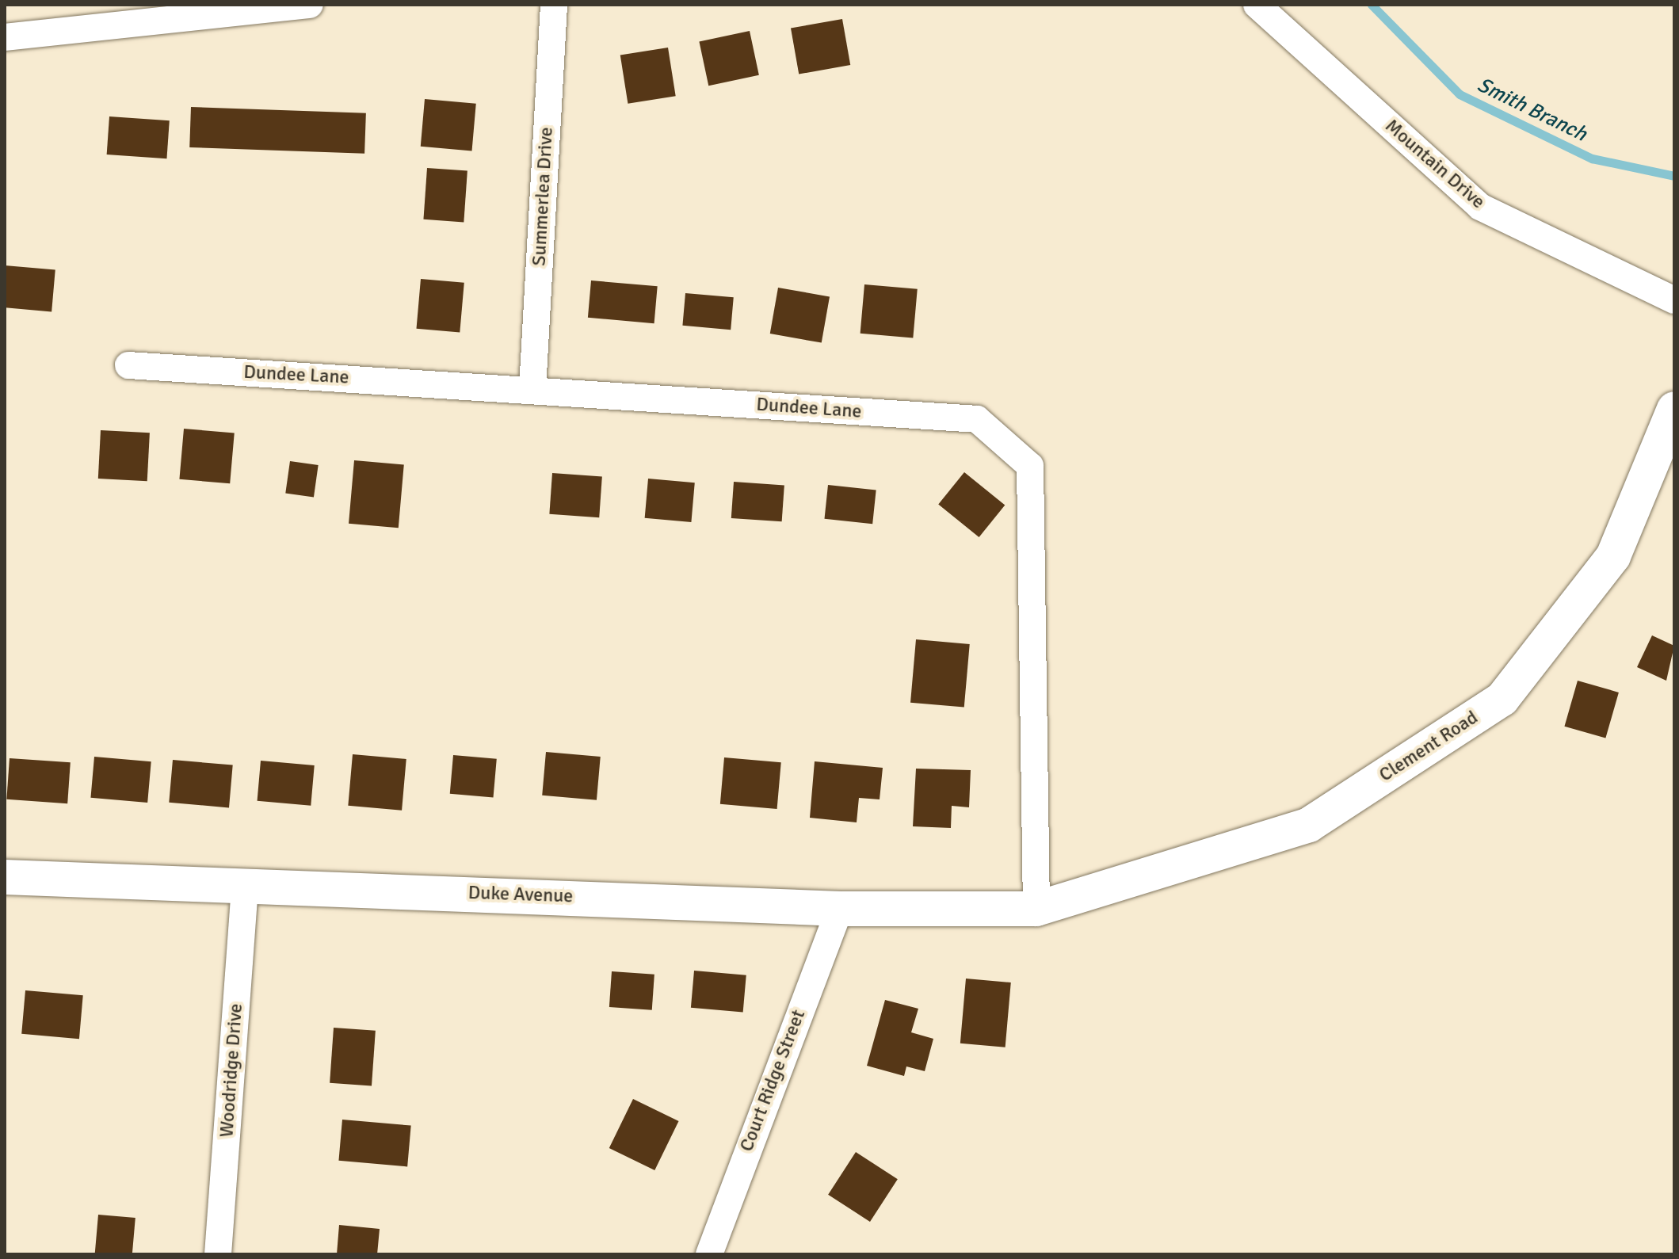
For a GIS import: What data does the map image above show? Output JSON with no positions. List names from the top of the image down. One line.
{"streets":{"street":["Mountain Drive","Summerlea Drive","Dundee Lane","Clement Road","Duke Avenue","Woodridge Drive","Court Ridge Street"]},"crossings":[["Summerlea Drive","Dundee Lane"],["Dundee Lane","Clement Road"],["Dundee Lane","Duke Avenue"],["Clement Road","Duke Avenue"],["Duke Avenue","Woodridge Drive"],["Duke Avenue","Court Ridge Street"]],"water":["Smith Branch"]}
